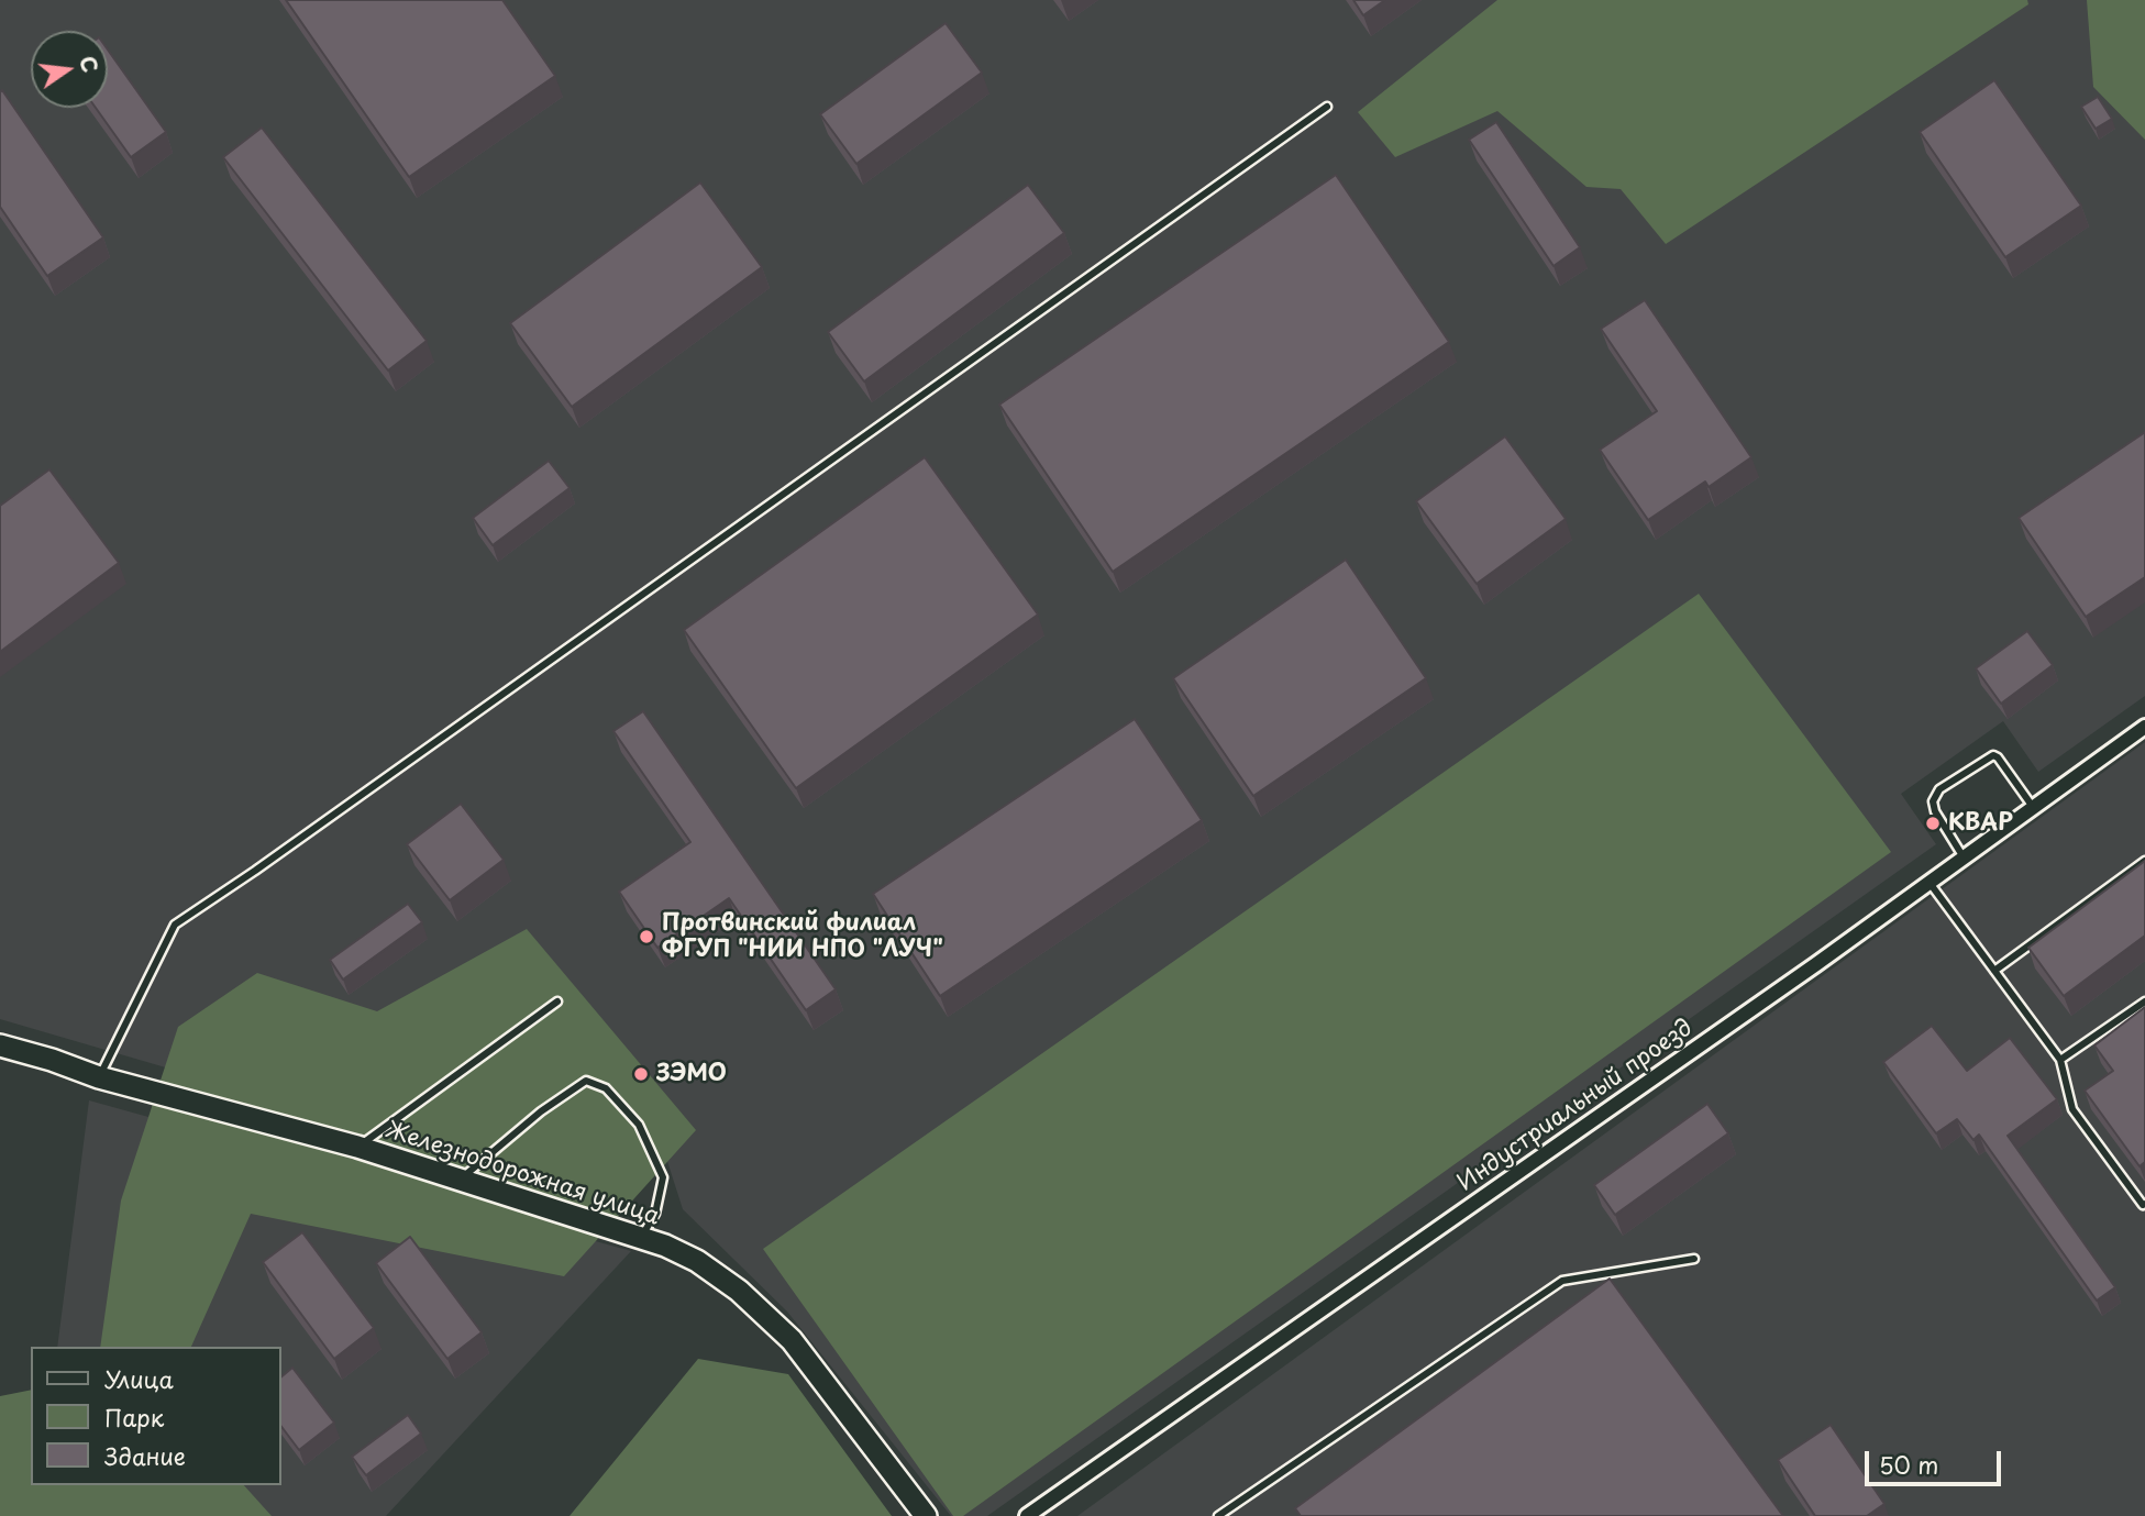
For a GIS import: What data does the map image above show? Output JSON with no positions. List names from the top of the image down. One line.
{"streets":{"street":["Индустриальный проезд","Железнодорожная улица"]},"places":["КВАР","Протвинский филиал ФГУП \"НИИ НПО \"ЛУЧ\"","ЗЭМО"],"legend":["Улица","Парк","Здание"],"scale_bar":"50 m","north":"right"}
